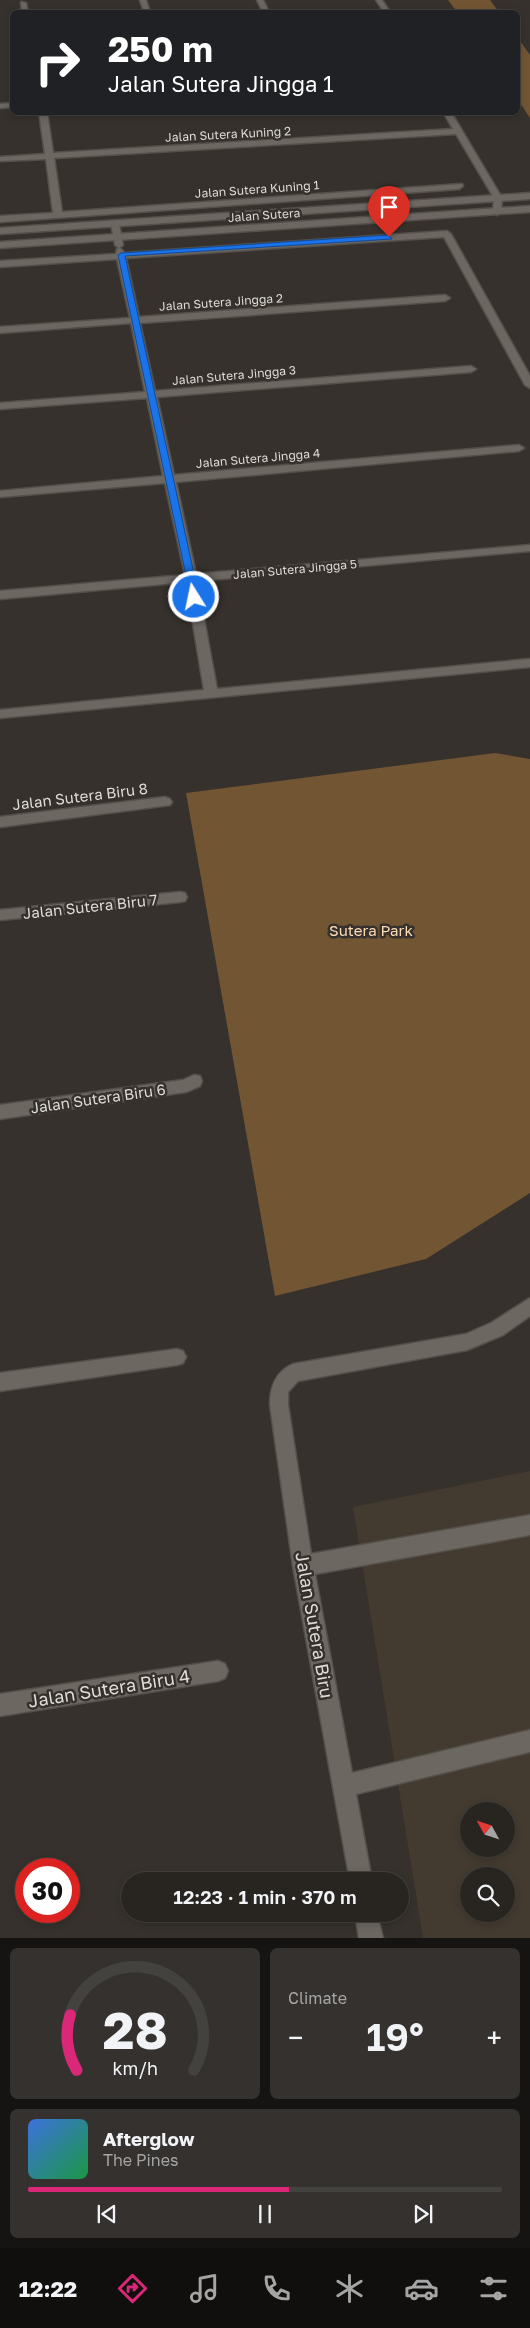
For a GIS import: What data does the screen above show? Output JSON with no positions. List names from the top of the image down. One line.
{"streets":{"street":["Jalan Sutera Kuning 2","Jalan Sutera Kuning 1","Jalan Sutera","Jalan Sutera Jingga 2","Jalan Sutera Jingga 3","Jalan Sutera Jingga 4","Jalan Sutera Jingga 5","Jalan Sutera Biru 8","Jalan Sutera Biru 7","Jalan Sutera Biru 6","Jalan Sutera Biru","Jalan Sutera Biru 4"]},"parks":["Sutera Park"],"north":"top left","page":{"turn":["250 m","Jalan Sutera Jingga 1"],"limit":"30","trip":"12:23 · 1 min · 370 m","tile":"Climate","heat":["−","19°","+"],"song":["Afterglow","The Pines"],"tabs":"12:22","gauge":["28","km/h"]}}
